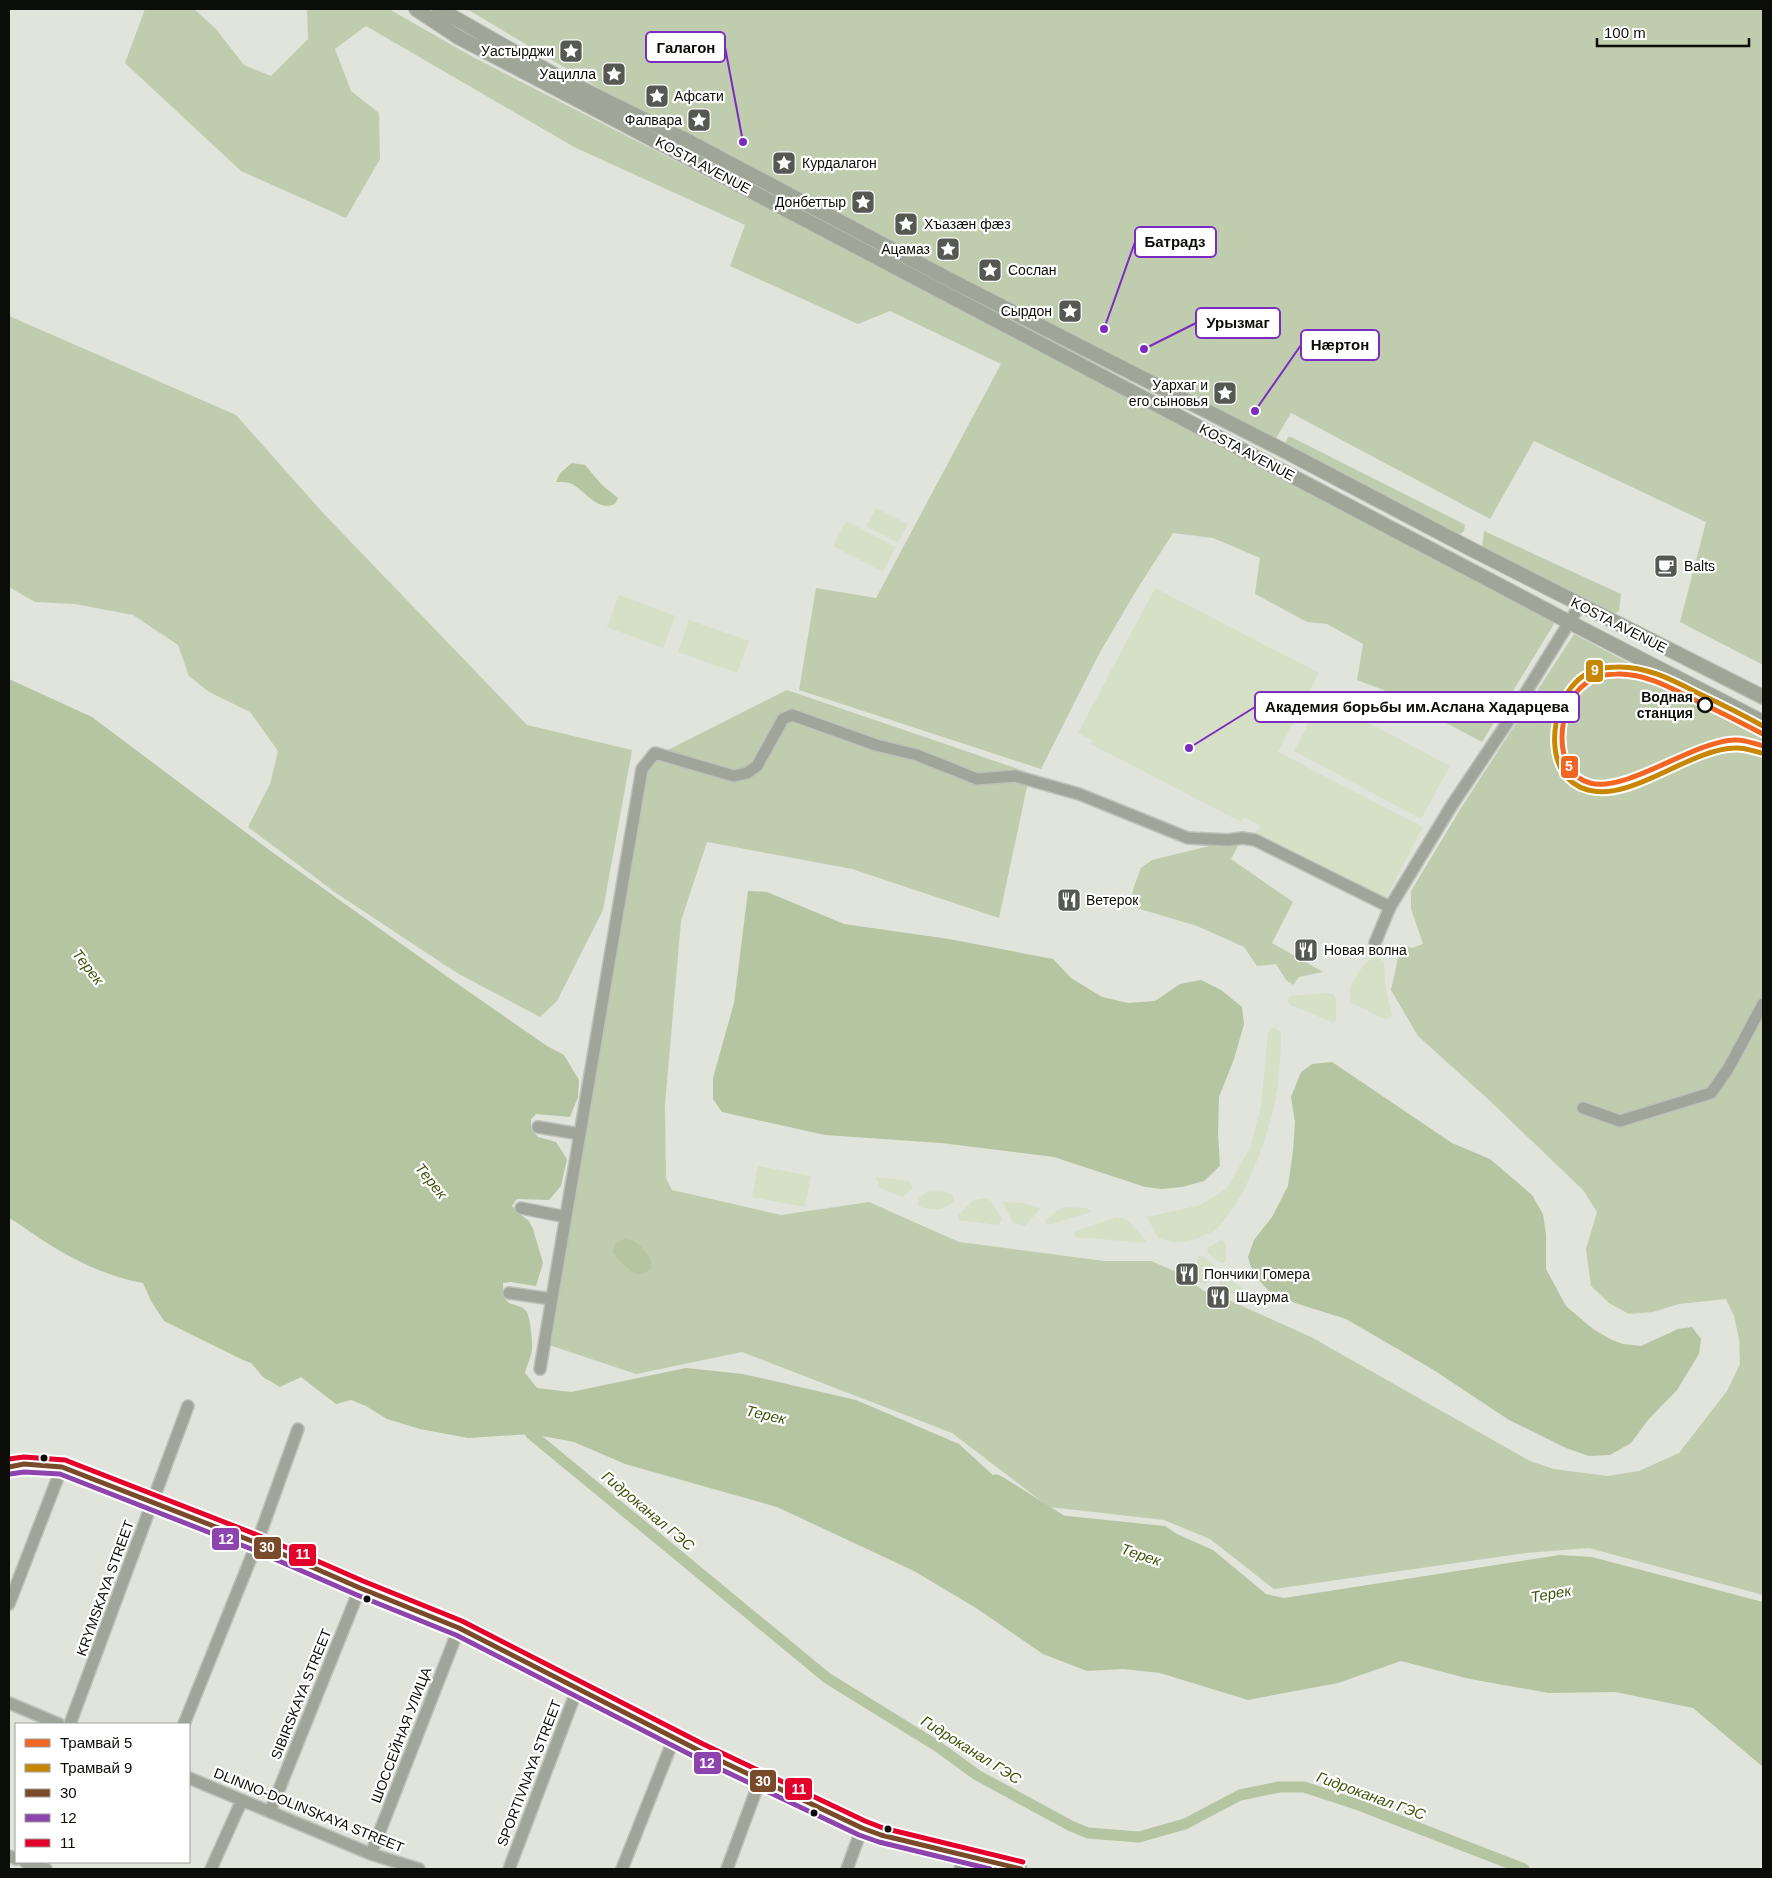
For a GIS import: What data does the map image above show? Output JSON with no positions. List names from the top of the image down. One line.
{"streets":{"main road":["KOSTA AVENUE"],"street":["KRYMSKAYA STREET","SIBIRSKAYA STREET","ШОССЕЙНАЯ УЛИЦА","SPORTIVNAYA STREET","DLINNO-DOLINSKAYA STREET"]},"crossings":[["SIBIRSKAYA STREET","DLINNO-DOLINSKAYA STREET"],["ШОССЕЙНАЯ УЛИЦА","DLINNO-DOLINSKAYA STREET"]],"water":["Терек","Гидроканал ГЭС"],"places":{"place":["Уастырджи","Уацилла","Афсати","Фалвара","Курдалагон","Донбеттыр","Хъазæн фæз","Ацамаз","Сослан","Сырдон","Уархаг и его сыновья"],"other":["Галагон","Батрадз","Урызмаг","Нæртон","Водная станция","Академия борьбы им.Аслана Хадарцева"],"cafe":["Balts"],"restaurant":["Ветерок","Новая волна","Пончики Гомера","Шаурма"]},"lines":["tram line 9","tram line 5","transit line 11","transit line 30","transit line 12"],"legend":["Трамвай 5","Трамвай 9","30","12","11"],"scale_bar":"100 m"}
